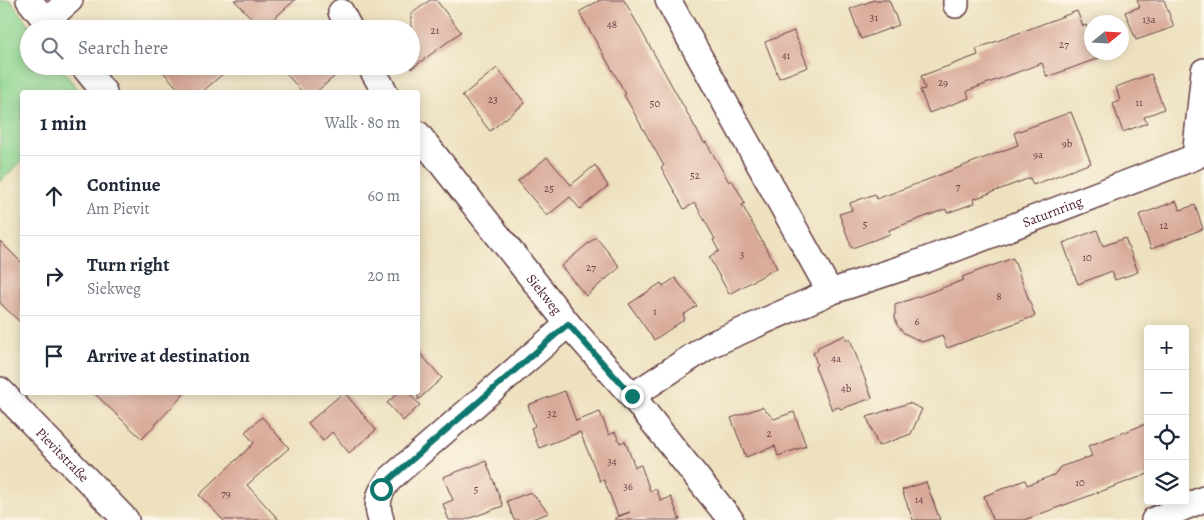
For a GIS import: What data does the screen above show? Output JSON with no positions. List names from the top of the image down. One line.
{"streets":{"street":["Saturnring","Siekweg","Pievitstraße"]},"crossings":[["Saturnring","Siekweg"]],"house_numbers":["31","13a","48","21","27","41","29","23","11","50","9b","9a","52","7","25","5","12","3","10","27","8","1","6","4a","4b","32","2","34","10","36","5","79","14"],"north":"right","page":{"search":"Search here","heading":["1 min","Walk · 80 m"],"list":[["Continue","Am Pievit","60 m"],["Turn right","Siekweg","20 m"],"Arrive at destination"],"map_buttons":["+","−"]}}
